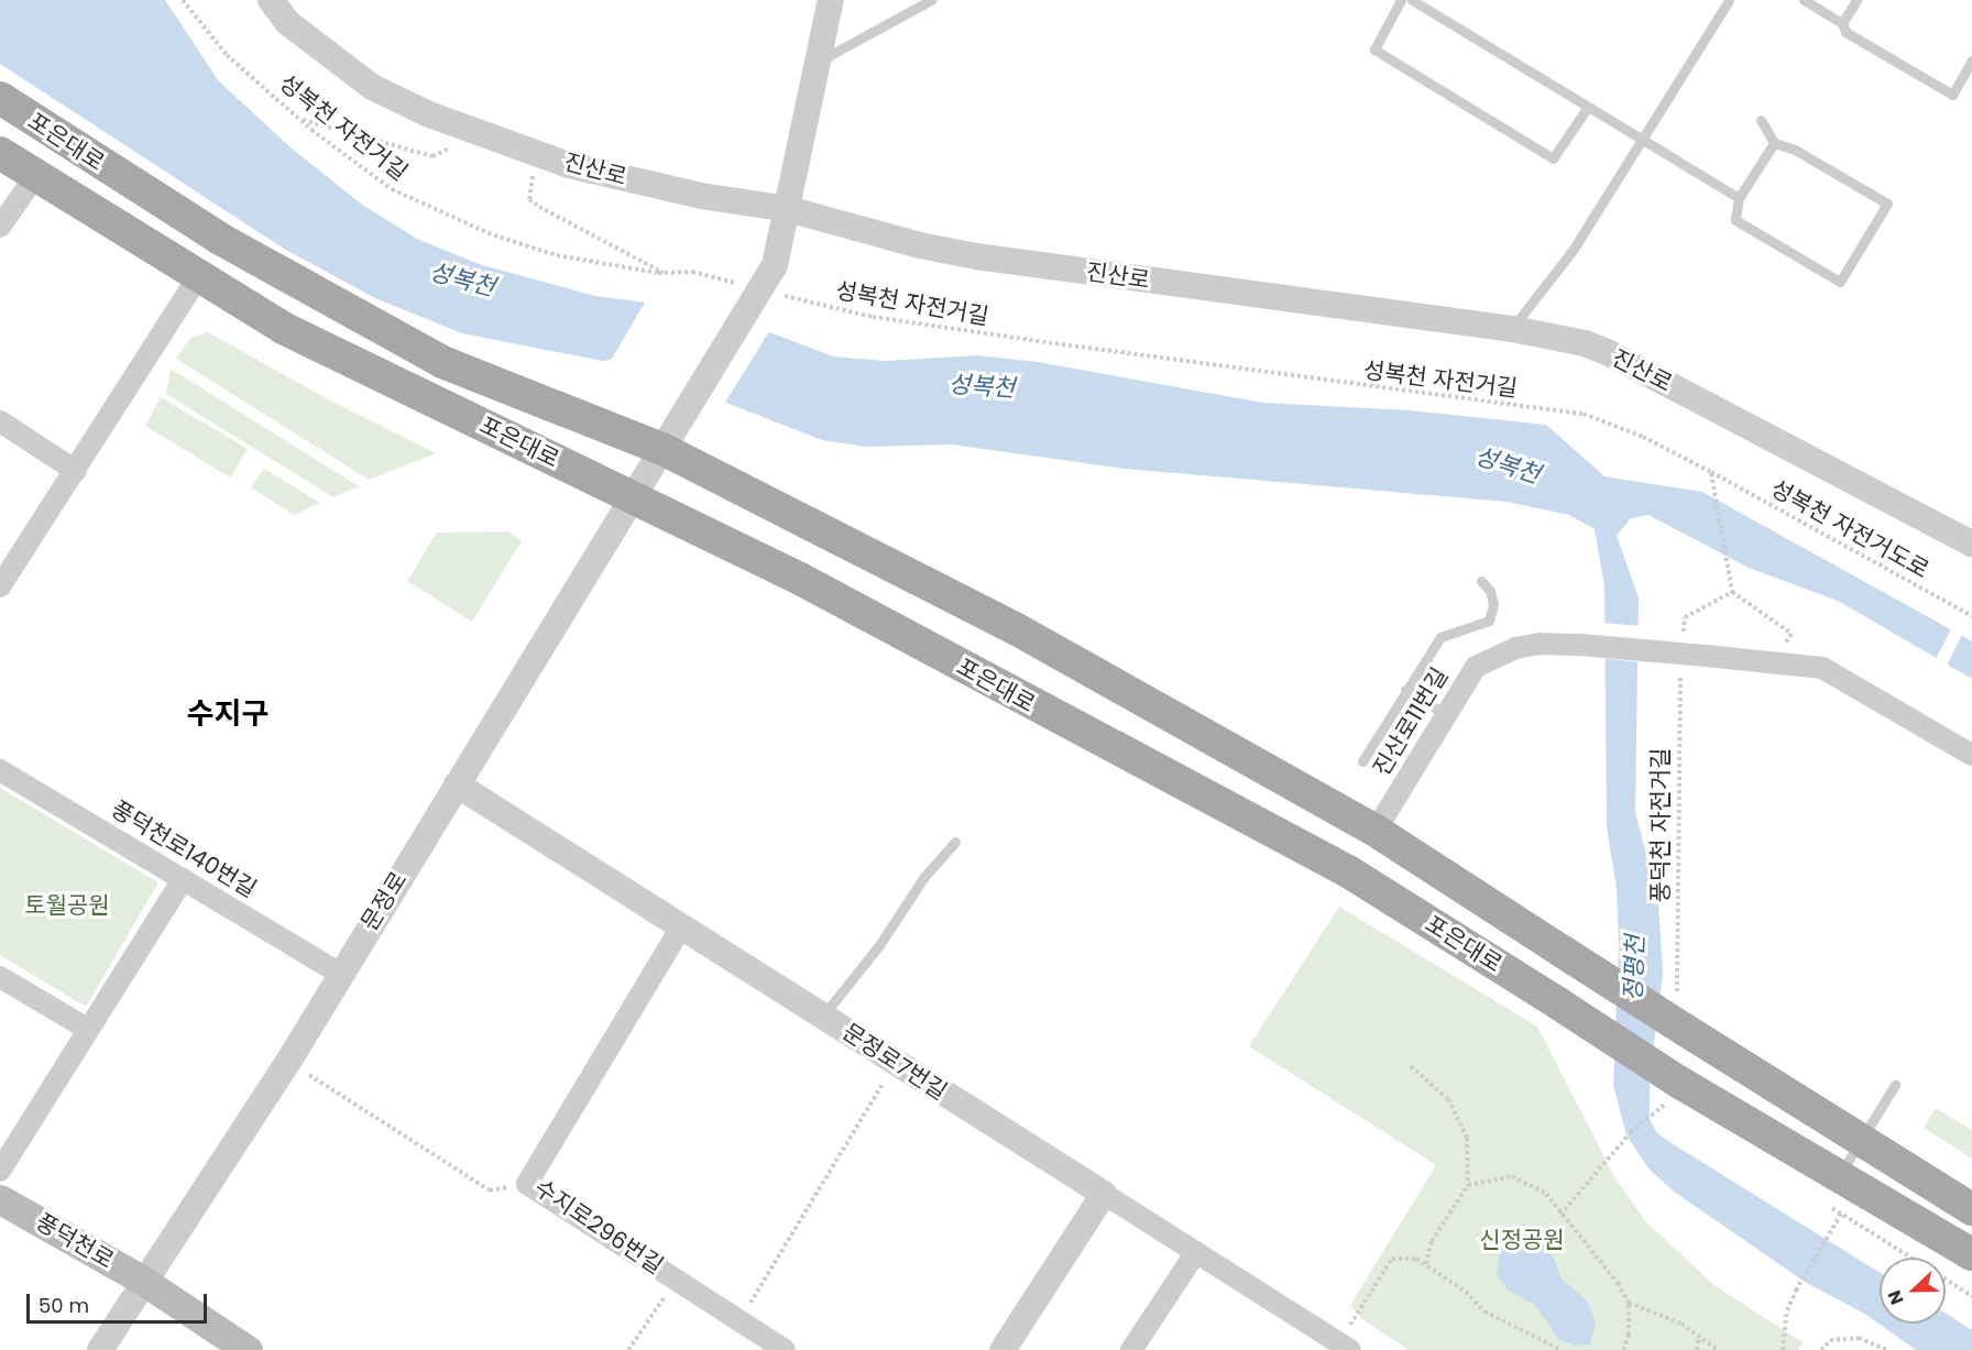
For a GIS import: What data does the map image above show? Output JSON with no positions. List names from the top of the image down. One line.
{"streets":{"main road":["포은대로","풍덕천로"],"street":["진산로","진산로11번길","풍덕천로140번길","문정로","문정로7번길","수지로296번길"],"path":["성복천 자전거길","성복천 자전거도로","풍덕천 자전거길"]},"crossings":[["성복천 자전거길","성복천 자전거도로"],["포은대로","진산로11번길"],["포은대로","풍덕천 자전거길"],["포은대로","문정로"],["진산로","문정로"],["풍덕천로140번길","문정로"],["문정로","문정로7번길"],["문정로","풍덕천로"],["문정로7번길","수지로296번길"]],"districts":["수지구"],"water":["성복천","정평천"],"parks":["토월공원","신정공원"],"scale_bar":"50 m","north":"left"}
